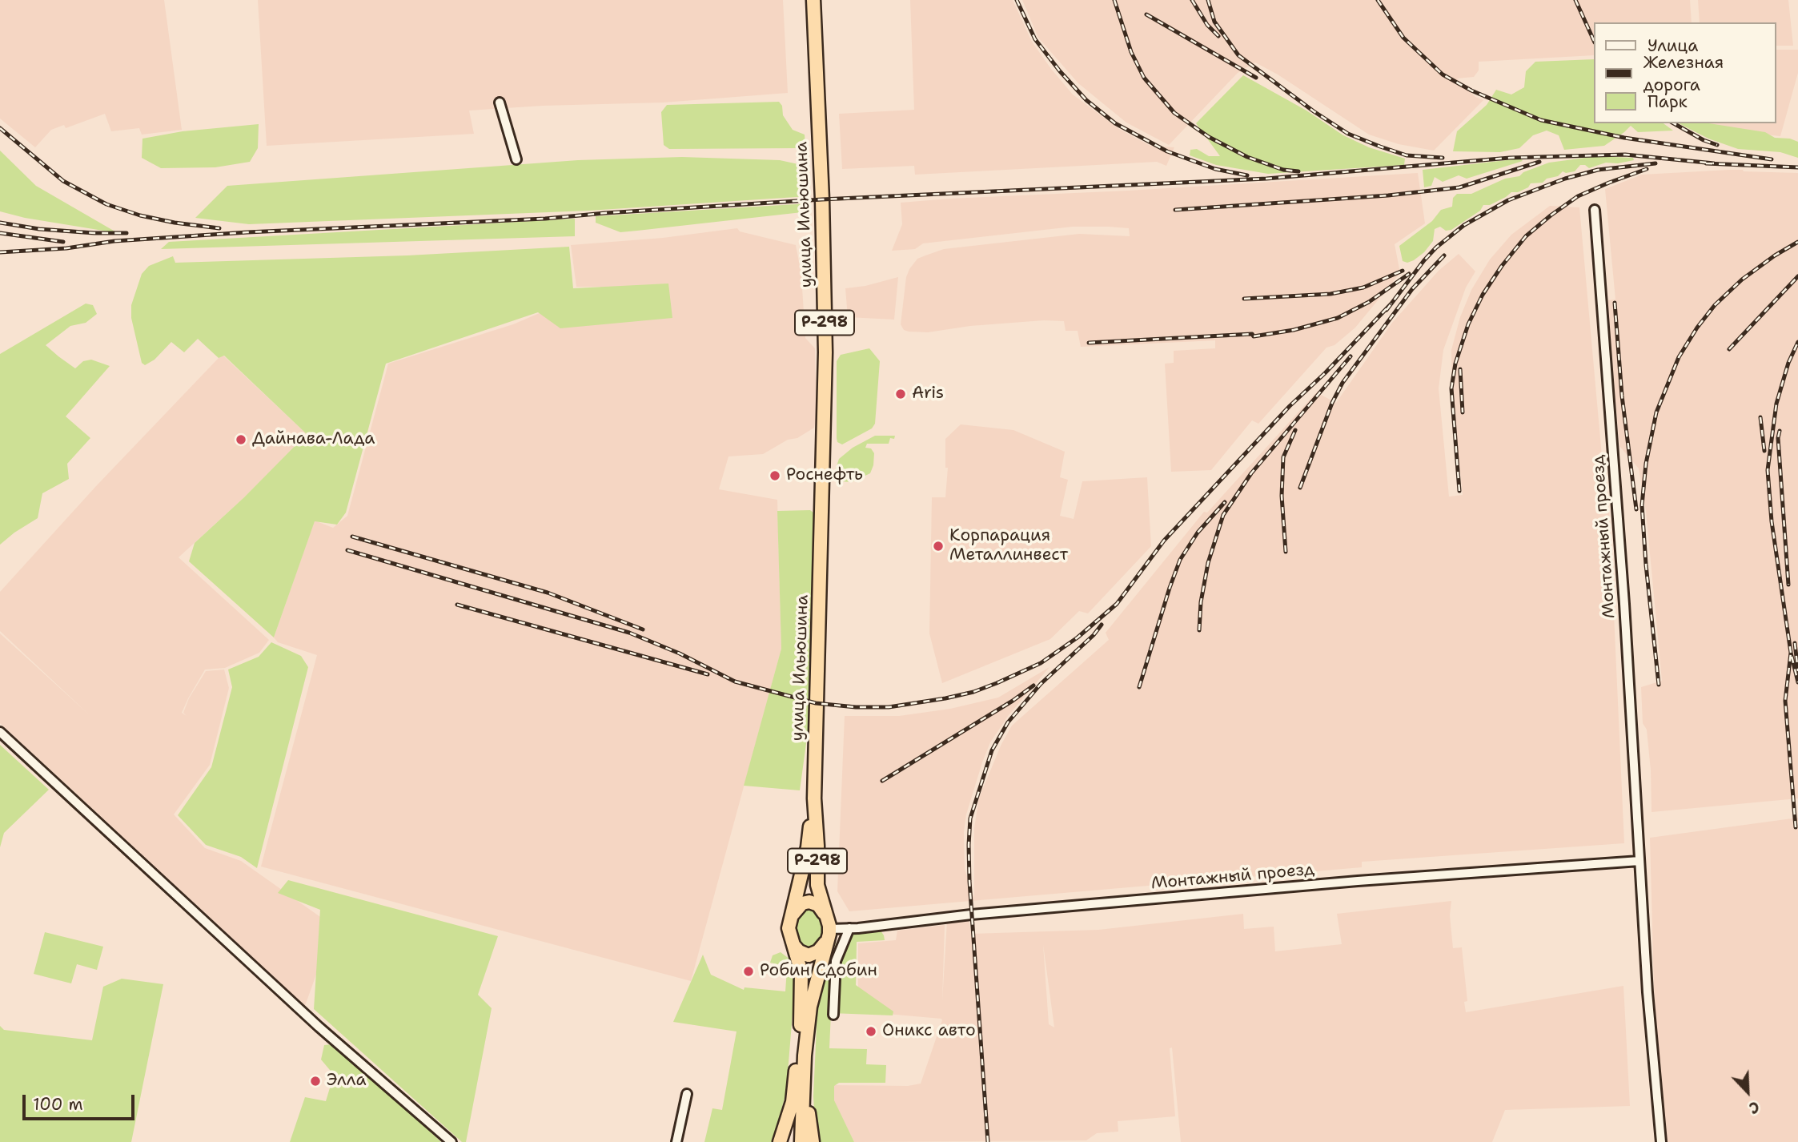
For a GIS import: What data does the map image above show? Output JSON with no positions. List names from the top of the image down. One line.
{"streets":{"highway":["улица Ильюшина","Р-298"],"street":["Монтажный проезд"]},"crossings":[["улица Ильюшина","Р-298"],["Р-298","Монтажный проезд"]],"places":["Aris","Дайнава-Лада","Роснефть","Kорпарация Металлинвест","Робин Сдобин","Оникс авто","Элла"],"legend":["Улица","Железная дорога","Парк"],"scale_bar":"100 m","north":"bottom right"}
